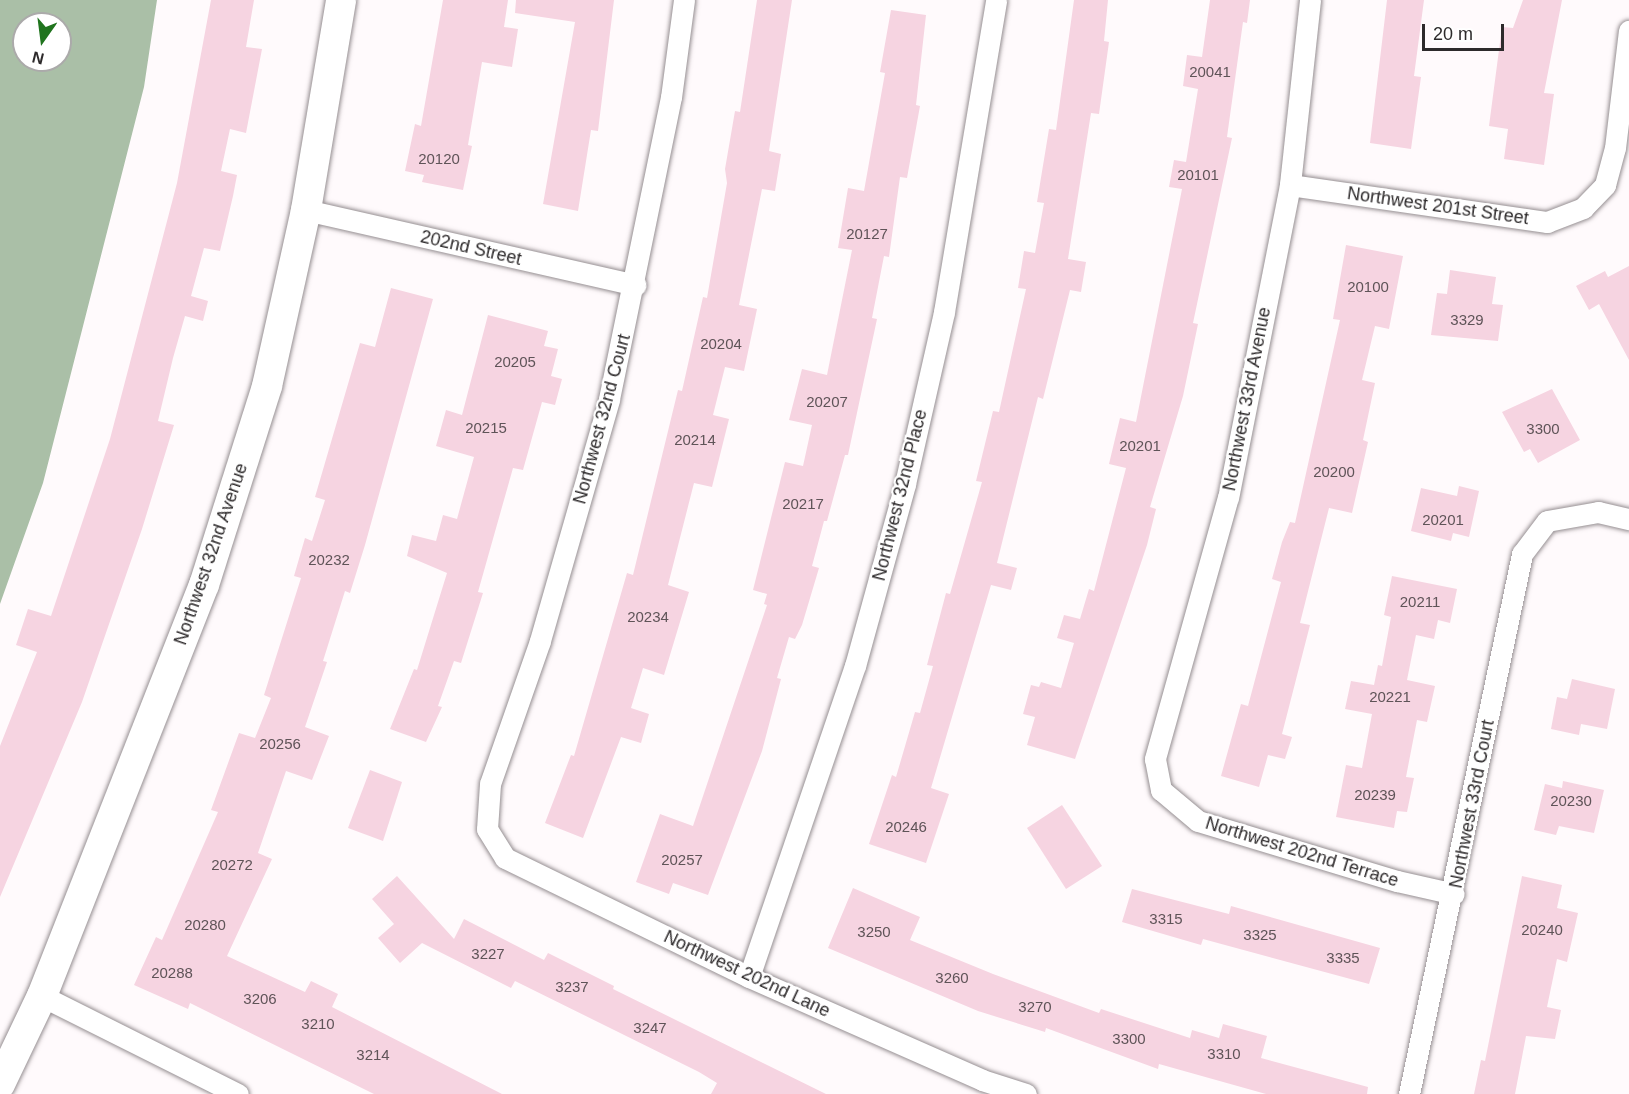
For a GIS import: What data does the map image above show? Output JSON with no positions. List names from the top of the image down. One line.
{"streets":{"street":["Northwest 201st Street","202nd Street","Northwest 33rd Avenue","Northwest 32nd Court","Northwest 32nd Place","Northwest 32nd Avenue","Northwest 33rd Court","Northwest 202nd Terrace","Northwest 202nd Lane"]},"crossings":[["Northwest 201st Street","Northwest 33rd Avenue"],["202nd Street","Northwest 32nd Court"],["202nd Street","Northwest 32nd Avenue"],["Northwest 33rd Avenue","Northwest 202nd Terrace"],["Northwest 32nd Court","Northwest 202nd Lane"],["Northwest 32nd Place","Northwest 202nd Lane"],["Northwest 33rd Court","Northwest 202nd Terrace"]],"house_numbers":["20041","20120","20101","20127","20100","3329","20204","20205","20207","20215","3300","20214","20201","20200","20217","20201","20232","20211","20234","20221","20256","20239","20230","20246","20257","20272","3315","20280","20240","3250","3325","3227","3335","20288","3260","3237","3206","3270","3210","3247","3300","3310","3214"],"scale_bar":"20 m","north":"bottom"}
